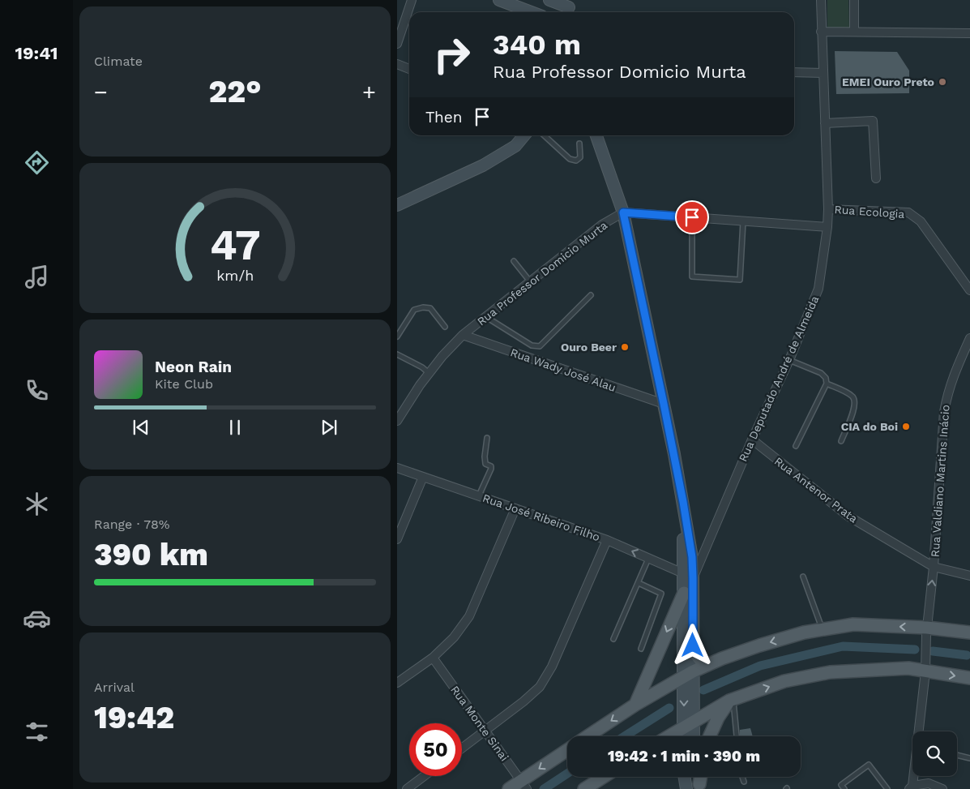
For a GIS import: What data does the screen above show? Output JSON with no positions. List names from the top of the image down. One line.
{"streets":{"street":["Rua Ecologia","Rua Professor Domicio Murta","Rua Wady José Alau","Rua Deputado André de Almeida","Rua Valdiano Martins Inácio","Rua Antenor Prata","Rua José Ribeiro Filho","Rua Monte Sinai"]},"crossings":[["Rua Ecologia","Rua Deputado André de Almeida"],["Rua Professor Domicio Murta","Rua Wady José Alau"],["Rua Deputado André de Almeida","Rua Antenor Prata"],["Rua Deputado André de Almeida","Rua José Ribeiro Filho"],["Rua Valdiano Martins Inácio","Rua Antenor Prata"]],"places":["EMEI Ouro Preto","Ouro Beer","CIA do Boi"],"page":{"tabs":"19:41","tile":["Climate",["Range · 78%","390 km"],["Arrival","19:42"]],"turn":["340 m","Rua Professor Domicio Murta"],"heat":["−","22°","+"],"then":"Then","song":["Neon Rain","Kite Club"],"limit":"50","trip":"19:42 · 1 min · 390 m","gauge":["47","km/h"]}}
